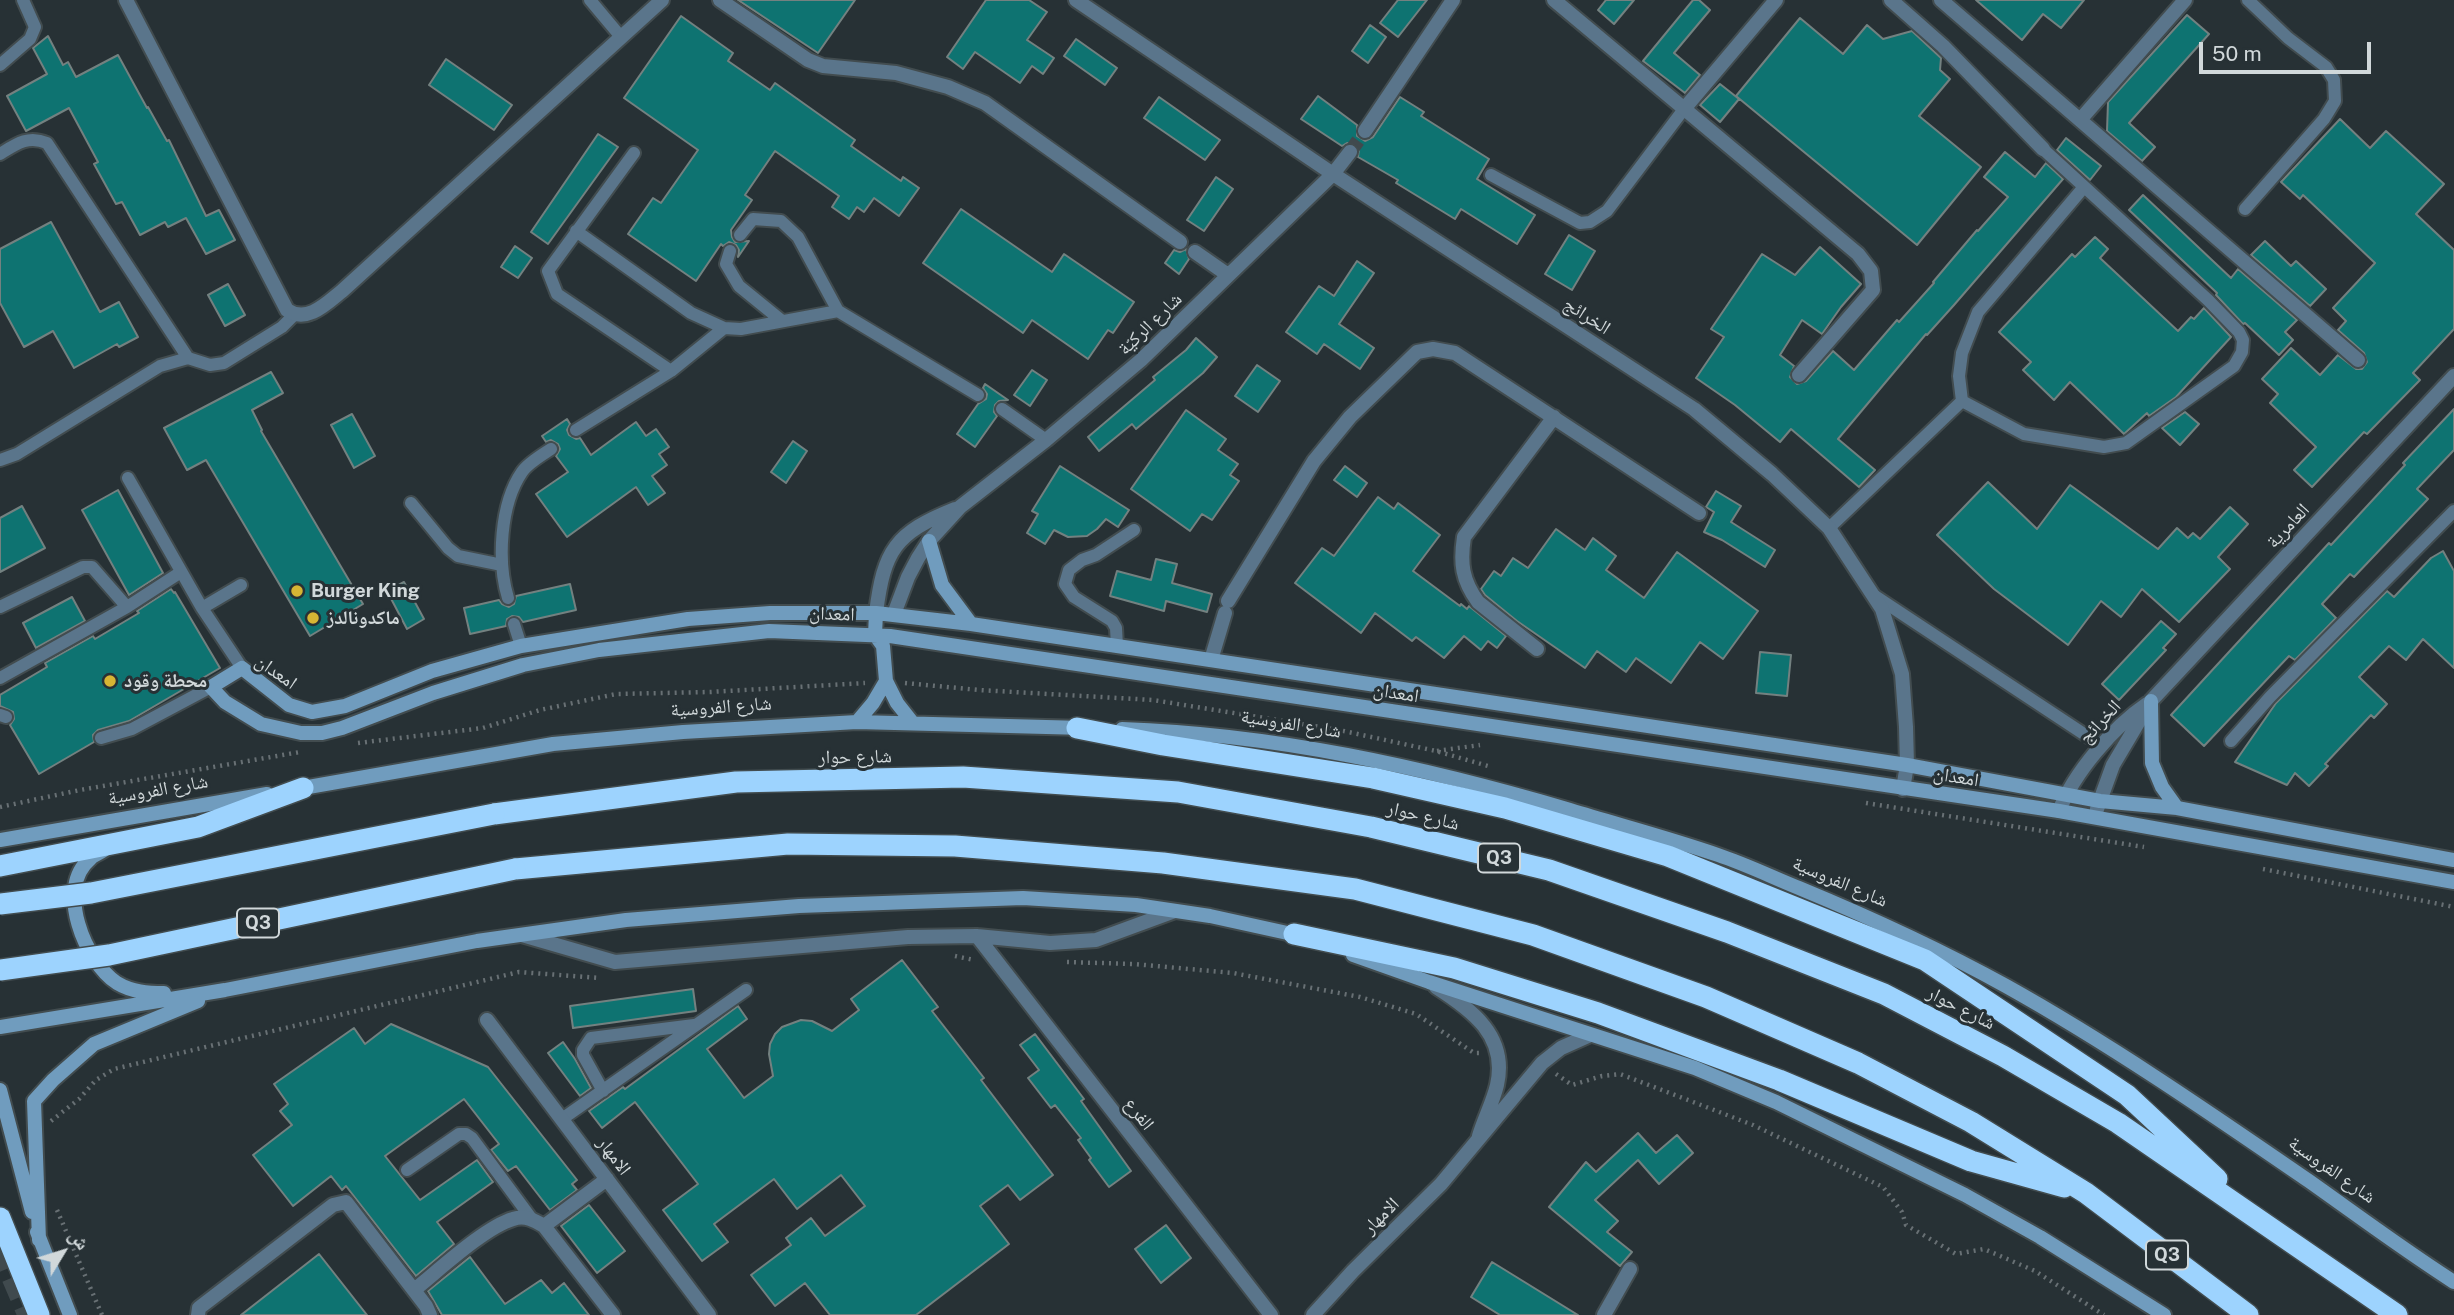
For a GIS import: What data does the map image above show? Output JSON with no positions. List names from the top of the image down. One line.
{"streets":{"highway":["شارع حوار","Q3"],"main road":["شارع الركيّة","امعدان","شارع الفروسية"],"street":["الخرائج","العامرية","الفرع","الامهار"]},"crossings":[["الخرائج","شارع الركيّة"],["الخرائج","العامرية"],["الخرائج","امعدان"],["شارع الركيّة","امعدان"],["شارع الركيّة","شارع الفروسية"]],"places":["Burger King","ماكدونالدز","محطة وقود"],"scale_bar":"50 m","north":"top right"}
